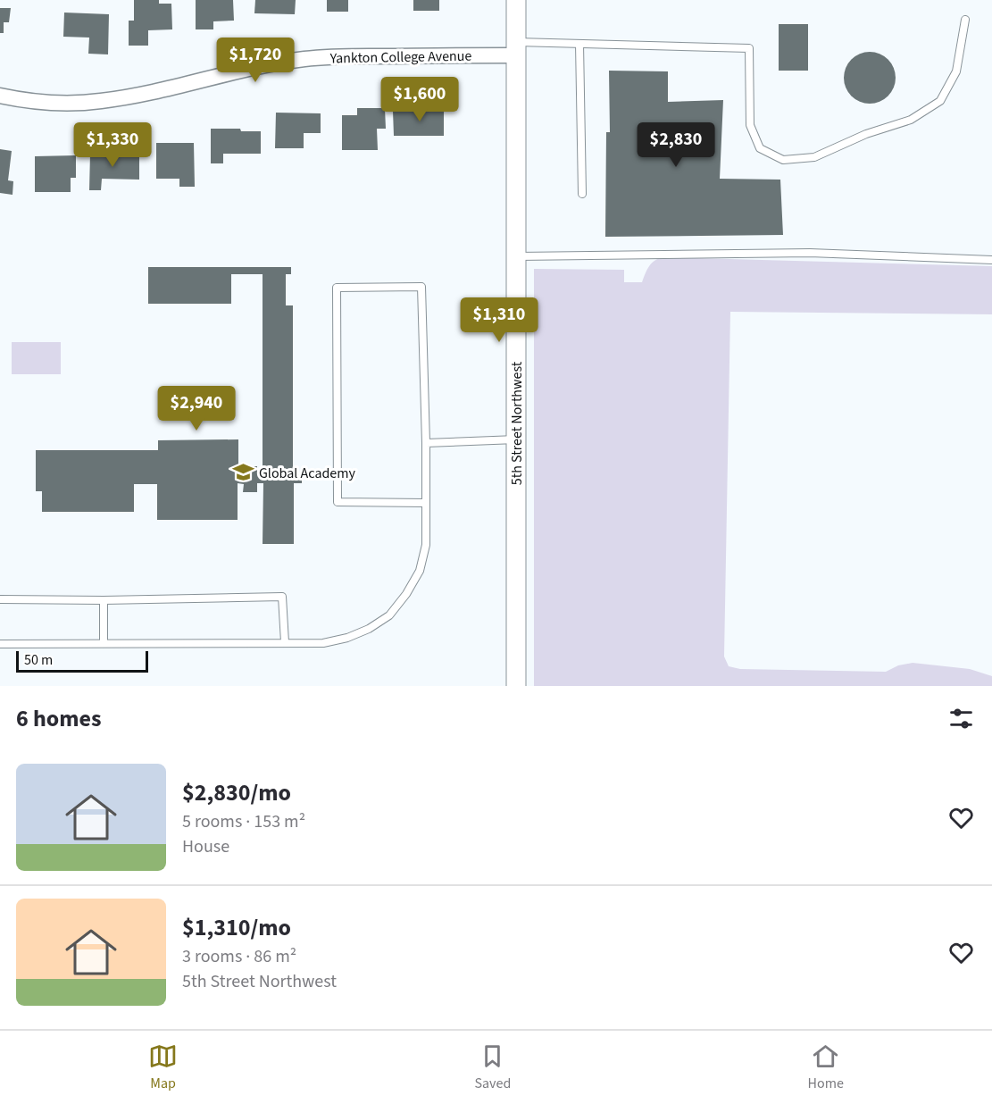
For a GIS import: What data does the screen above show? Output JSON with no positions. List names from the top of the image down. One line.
{"streets":{"street":["Yankton College Avenue","5th Street Northwest"]},"crossings":[["Yankton College Avenue","5th Street Northwest"]],"places":{"school or university":["Global Academy"]},"scale_bar":"50 m","page":{"price":["$1,720","$1,600","$1,330","$2,830","$1,310","$2,940"],"scale":"50 m","heading":"6 homes","list":[{"name":"$2,830/mo","note":"5 rooms · 153 m² · House"},{"name":"$1,310/mo","note":"3 rooms · 86 m² · 5th Street Northwest"}],"tabs":["Map","Saved","Home"]}}
